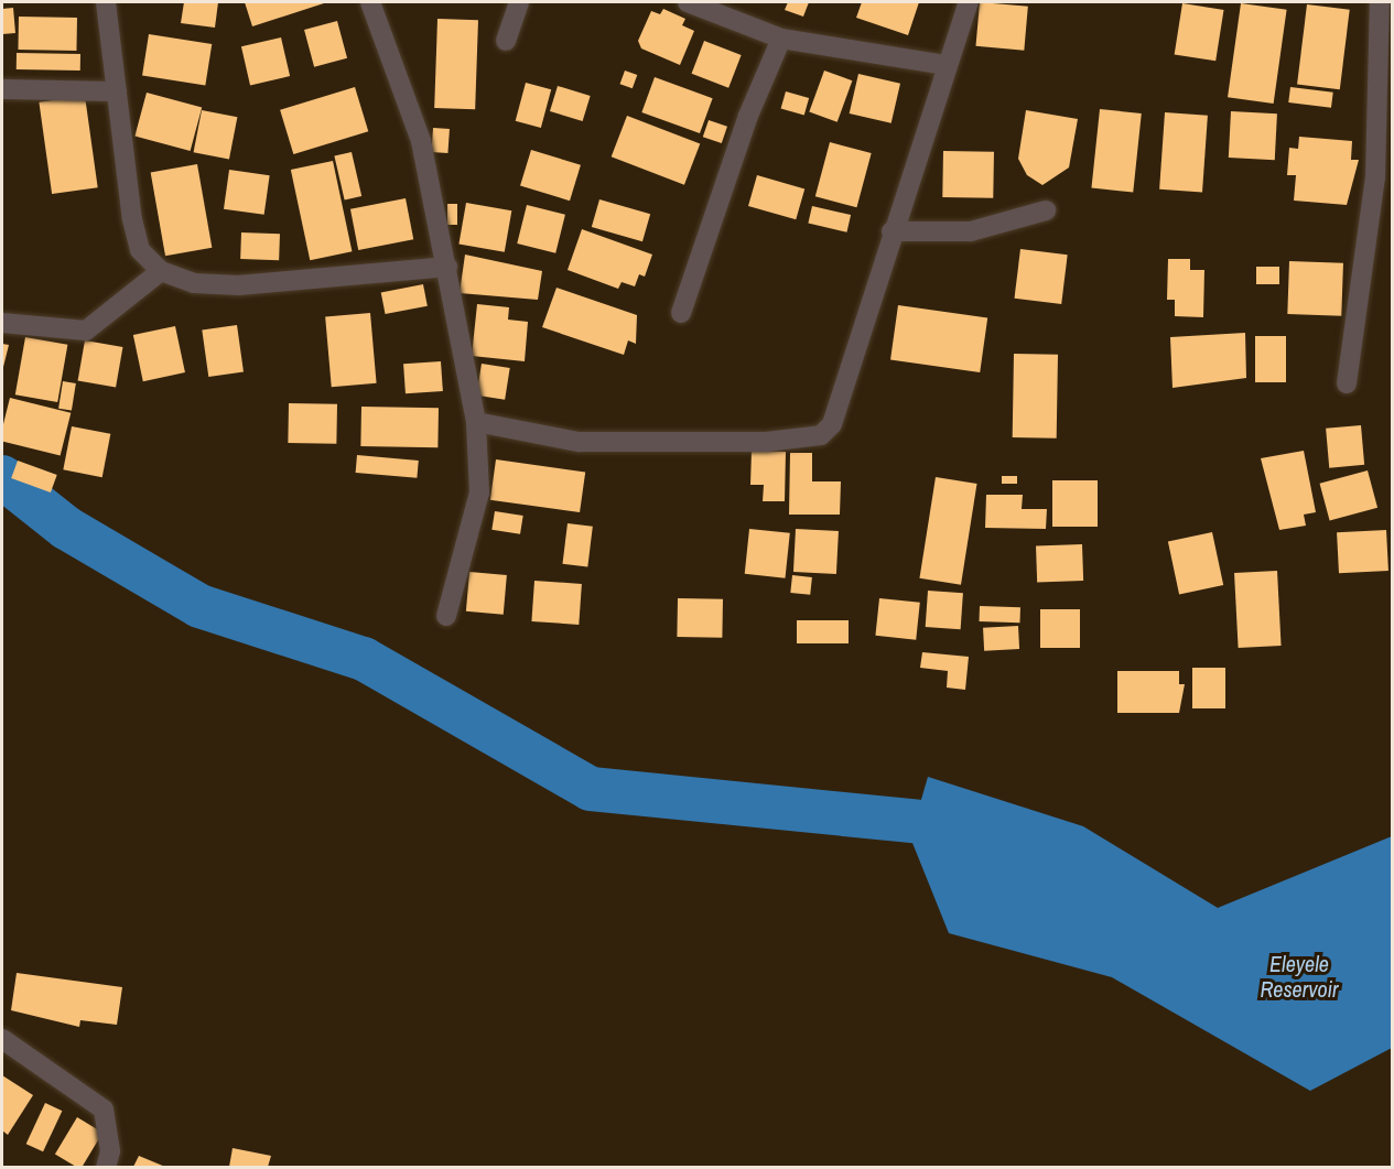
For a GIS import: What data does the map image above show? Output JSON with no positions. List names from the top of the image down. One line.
{"water":["Eleyele Reservoir"]}
